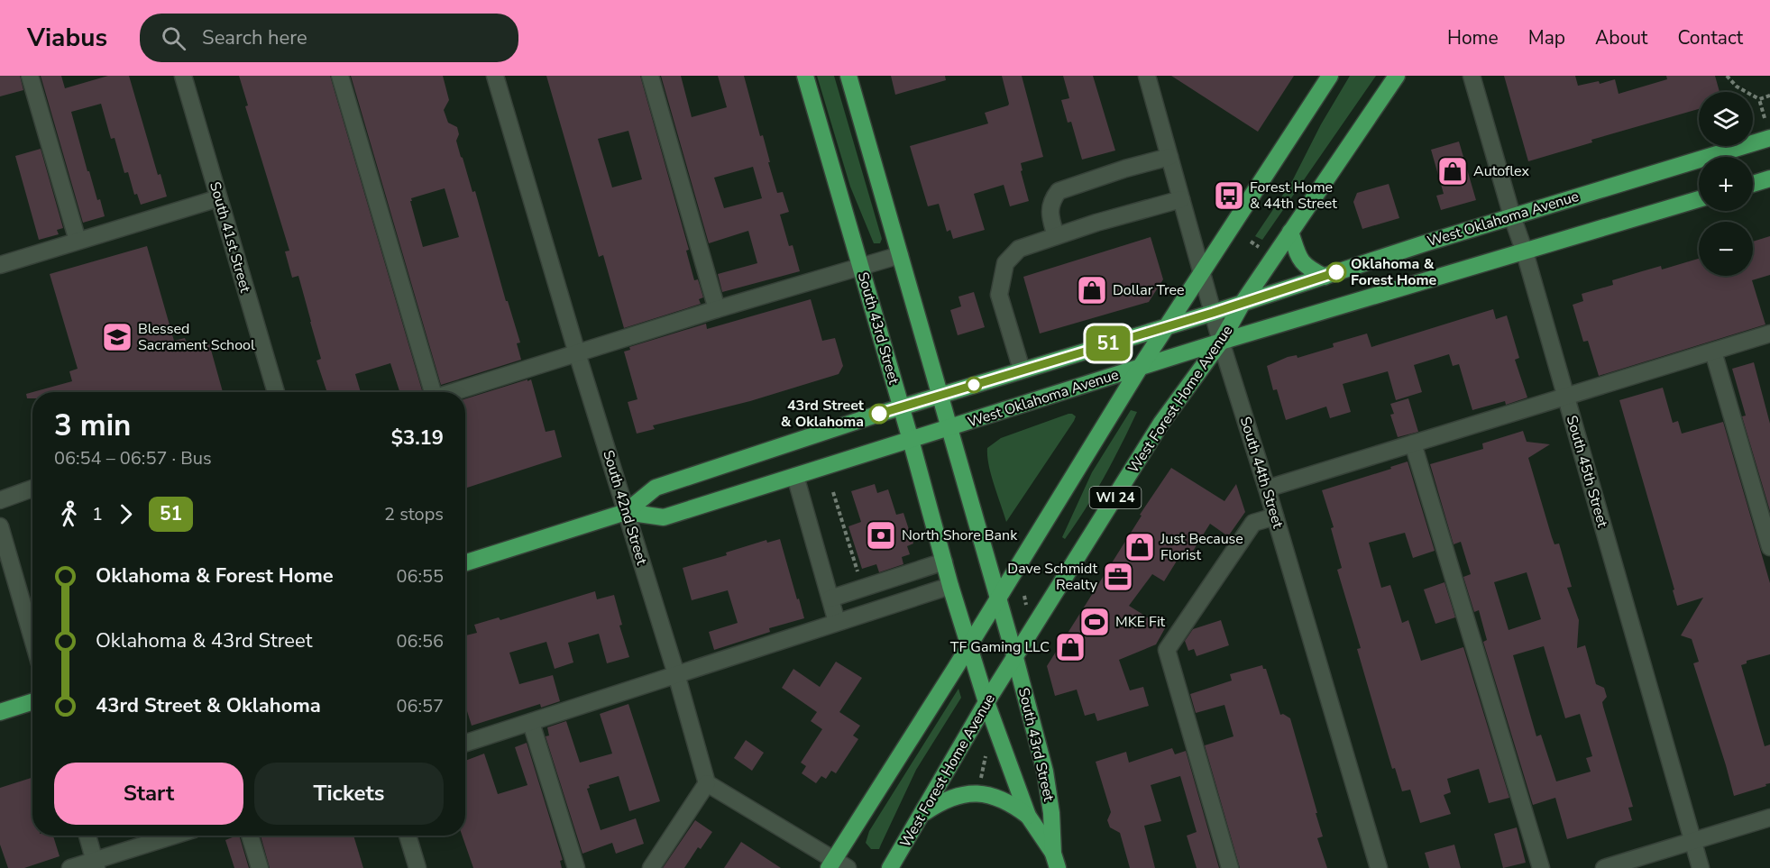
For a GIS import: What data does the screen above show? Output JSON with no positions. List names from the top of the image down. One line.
{"streets":{"main road":["West Oklahoma Avenue","South 43rd Street","West Forest Home Avenue","WI 24"],"street":["South 41st Street","South 45th Street","South 44th Street","South 42nd Street"]},"crossings":[["West Oklahoma Avenue","South 43rd Street"],["West Oklahoma Avenue","West Forest Home Avenue"],["West Oklahoma Avenue","South 45th Street"],["West Oklahoma Avenue","South 44th Street"],["West Oklahoma Avenue","WI 24"],["West Oklahoma Avenue","South 42nd Street"],["South 43rd Street","West Forest Home Avenue"],["South 43rd Street","WI 24"],["West Forest Home Avenue","South 44th Street"],["South 44th Street","WI 24"]],"places":{"shop":["Autoflex","Dollar Tree","Just Because Florist","TF Gaming LLC"],"bus stop":["Forest Home & 44th Street"],"other":["Oklahoma & Forest Home","43rd Street & Oklahoma"],"school or university":["Blessed Sacrament School"],"bank":["North Shore Bank"],"office":["Dave Schmidt Realty"],"sports":["MKE Fit"]},"lines":["bus line 51"],"page":{"header":"Viabus","search":"Search here","nav":["Home","Map","About","Contact"],"on_map":"51","map_buttons":["+","−"],"heading":["3 min","06:54 – 06:57 · Bus","$3.19"],"legs":["1","51","2 stops"],"list":[{"name":"Oklahoma & Forest Home","value":"06:55"},{"name":"Oklahoma & 43rd Street","value":"06:56"},{"name":"43rd Street & Oklahoma","value":"06:57"}],"buttons":["Start","Tickets"]}}
